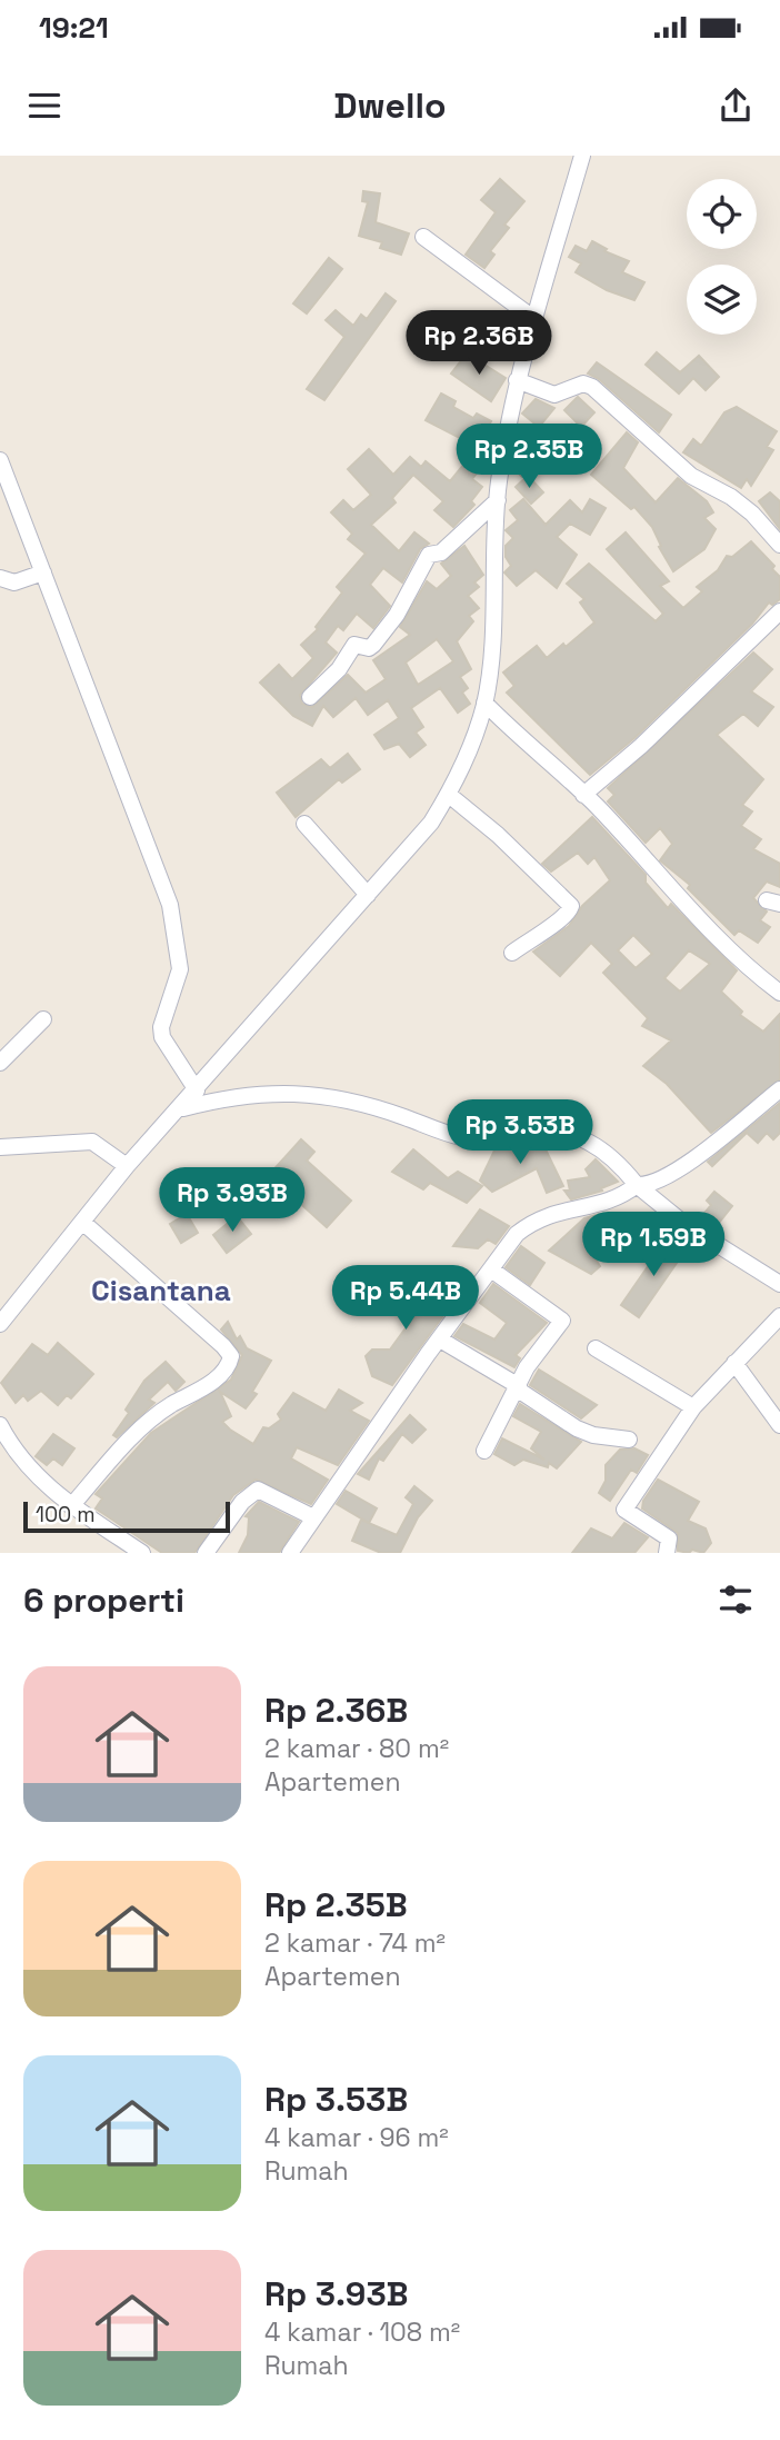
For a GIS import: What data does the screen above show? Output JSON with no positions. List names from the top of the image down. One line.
{"districts":["Cisantana"],"scale_bar":"100 m","page":{"status":"19:21","header":"Dwello","price":["Rp 2.36B","Rp 2.35B","Rp 3.53B","Rp 3.93B","Rp 1.59B","Rp 5.44B"],"scale":"100 m","heading":"6 properti","list":[{"name":"Rp 2.36B","note":"2 kamar · 80 m² · Apartemen"},{"name":"Rp 2.35B","note":"2 kamar · 74 m² · Apartemen"},{"name":"Rp 3.53B","note":"4 kamar · 96 m² · Rumah"},{"name":"Rp 3.93B","note":"4 kamar · 108 m² · Rumah"}]}}
